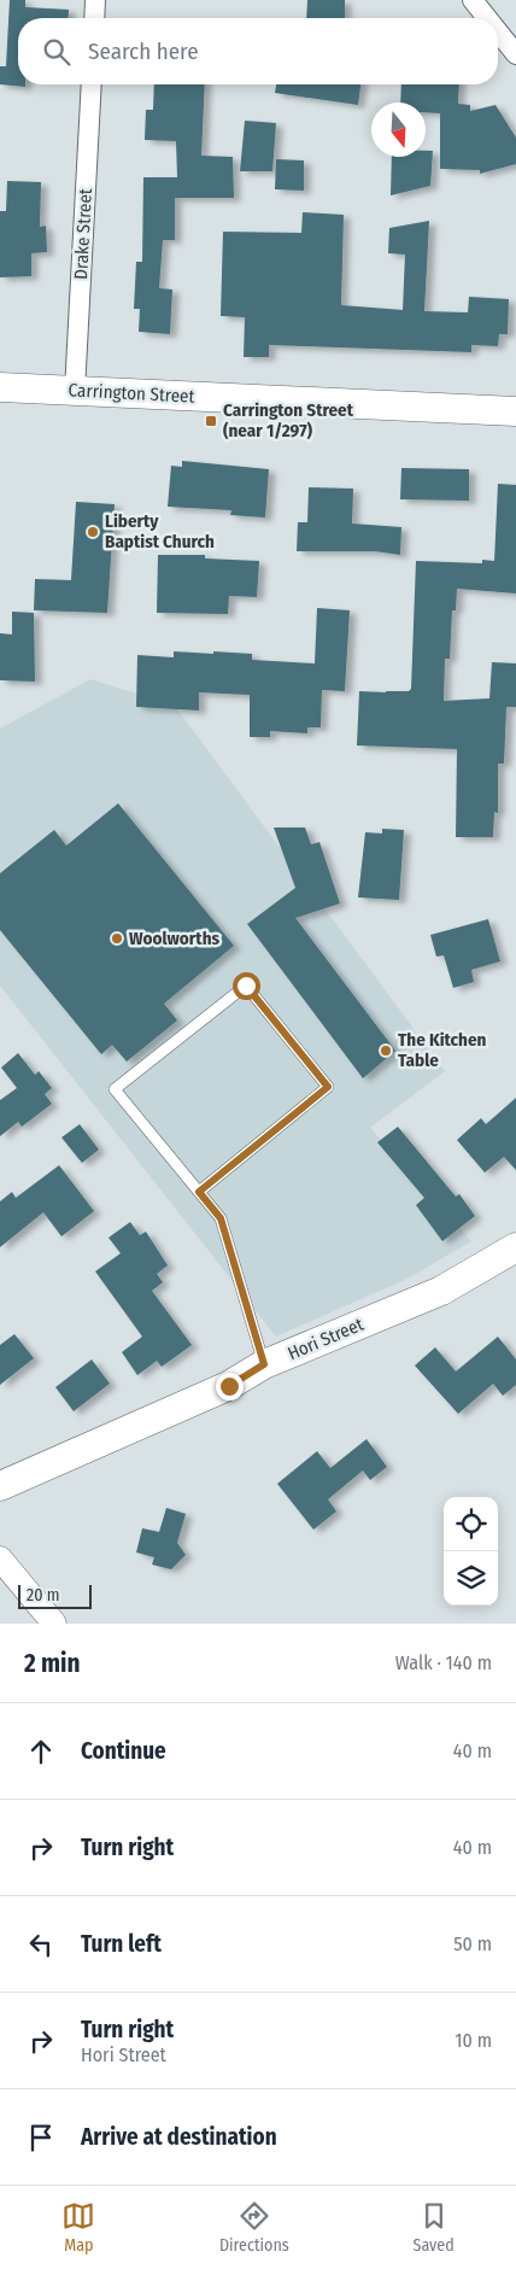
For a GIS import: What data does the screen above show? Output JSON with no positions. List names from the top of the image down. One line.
{"streets":{"main road":["Carrington Street","Hori Street"],"street":["Drake Street"]},"crossings":[["Drake Street","Carrington Street"]],"places":{"transit":["Carrington Street (near 1/297)"],"other":["Liberty Baptist Church","Woolworths","The Kitchen Table"]},"scale_bar":"20 m","north":"bottom","page":{"search":"Search here","scale":"20 m","heading":["2 min","Walk · 140 m"],"list":[["Continue","40 m"],["Turn right","40 m"],["Turn left","50 m"],["Turn right","Hori Street","10 m"],"Arrive at destination"],"nav":["Map","Directions","Saved"]}}
